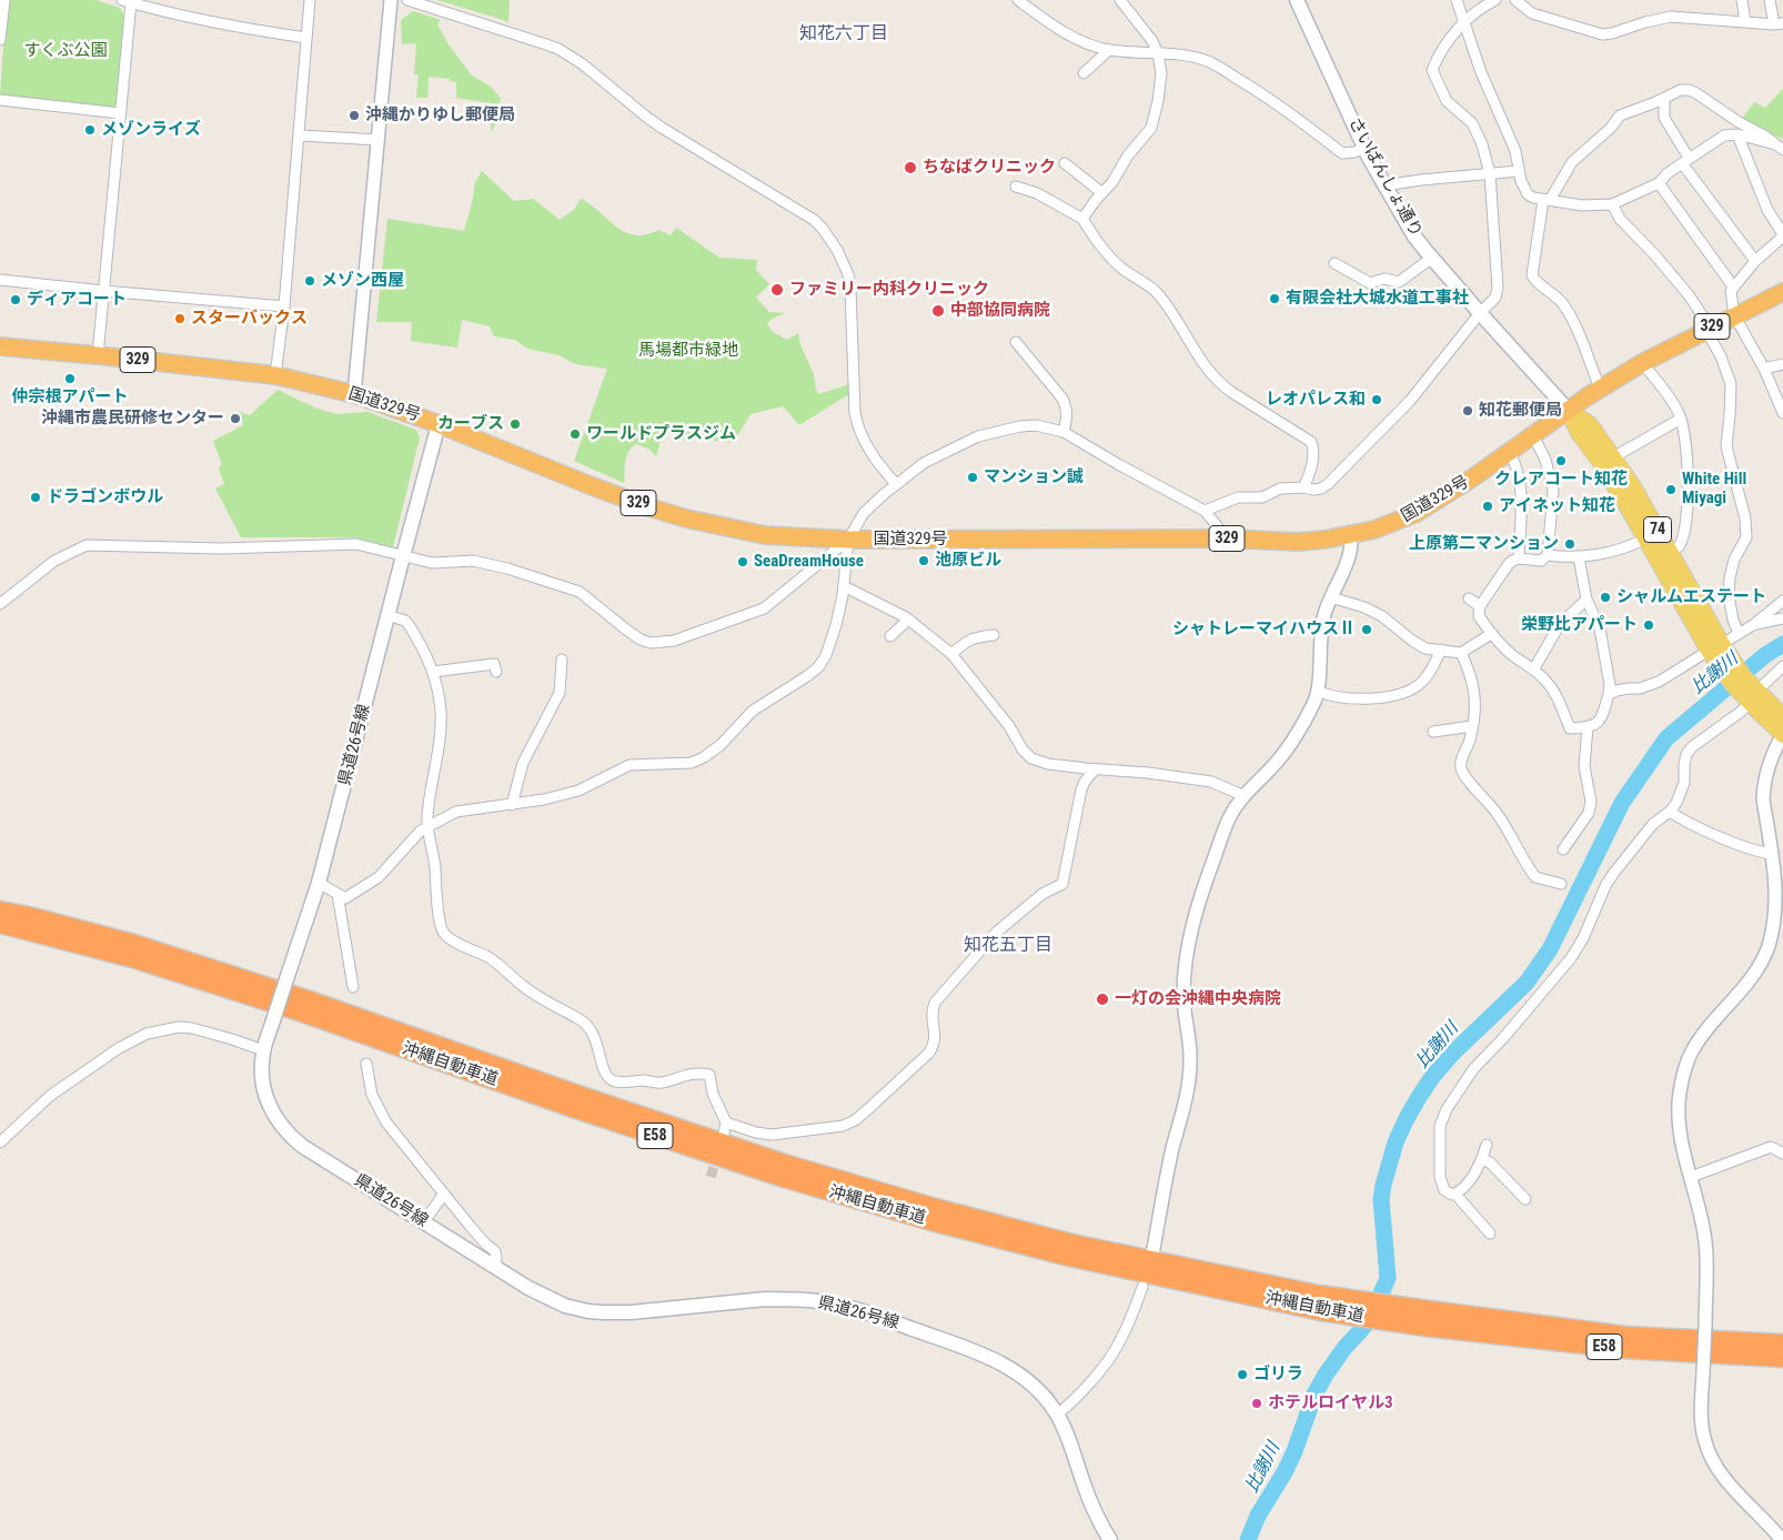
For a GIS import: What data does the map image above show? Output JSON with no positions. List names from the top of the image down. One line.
{"streets":{"highway":["329","国道329号","沖縄自動車道","E58"],"main road":["さいばんしょ通り","74","県道26号線"]},"crossings":[["さいばんしょ通り","国道329号"],["さいばんしょ通り","74"],["国道329号","74"],["国道329号","県道26号線"]],"districts":["知花六丁目","知花五丁目"],"water":["比謝川"],"parks":["すくぶ公園","馬場都市緑地"],"places":["沖縄かりゆし郵便局","メゾンライズ","ちなばクリニック","メゾン西屋","ファミリー内科クリニック","有限会社大城水道工事社","ディアコート","中部協同病院","スターバックス","仲宗根アパート","レオパレス和","知花郵便局","沖縄市農民研修センター","カーブス","ワールドプラスジム","クレアコート知花","マンション誠","White Hill Miyagi","ドラゴンボウル","アイネット知花","上原第二マンション","池原ビル","SeaDreamHouse","シャルムエステート","栄野比アパート","シャトレーマイハウスⅡ","一灯の会沖縄中央病院","ゴリラ","ホテルロイヤル3"]}
